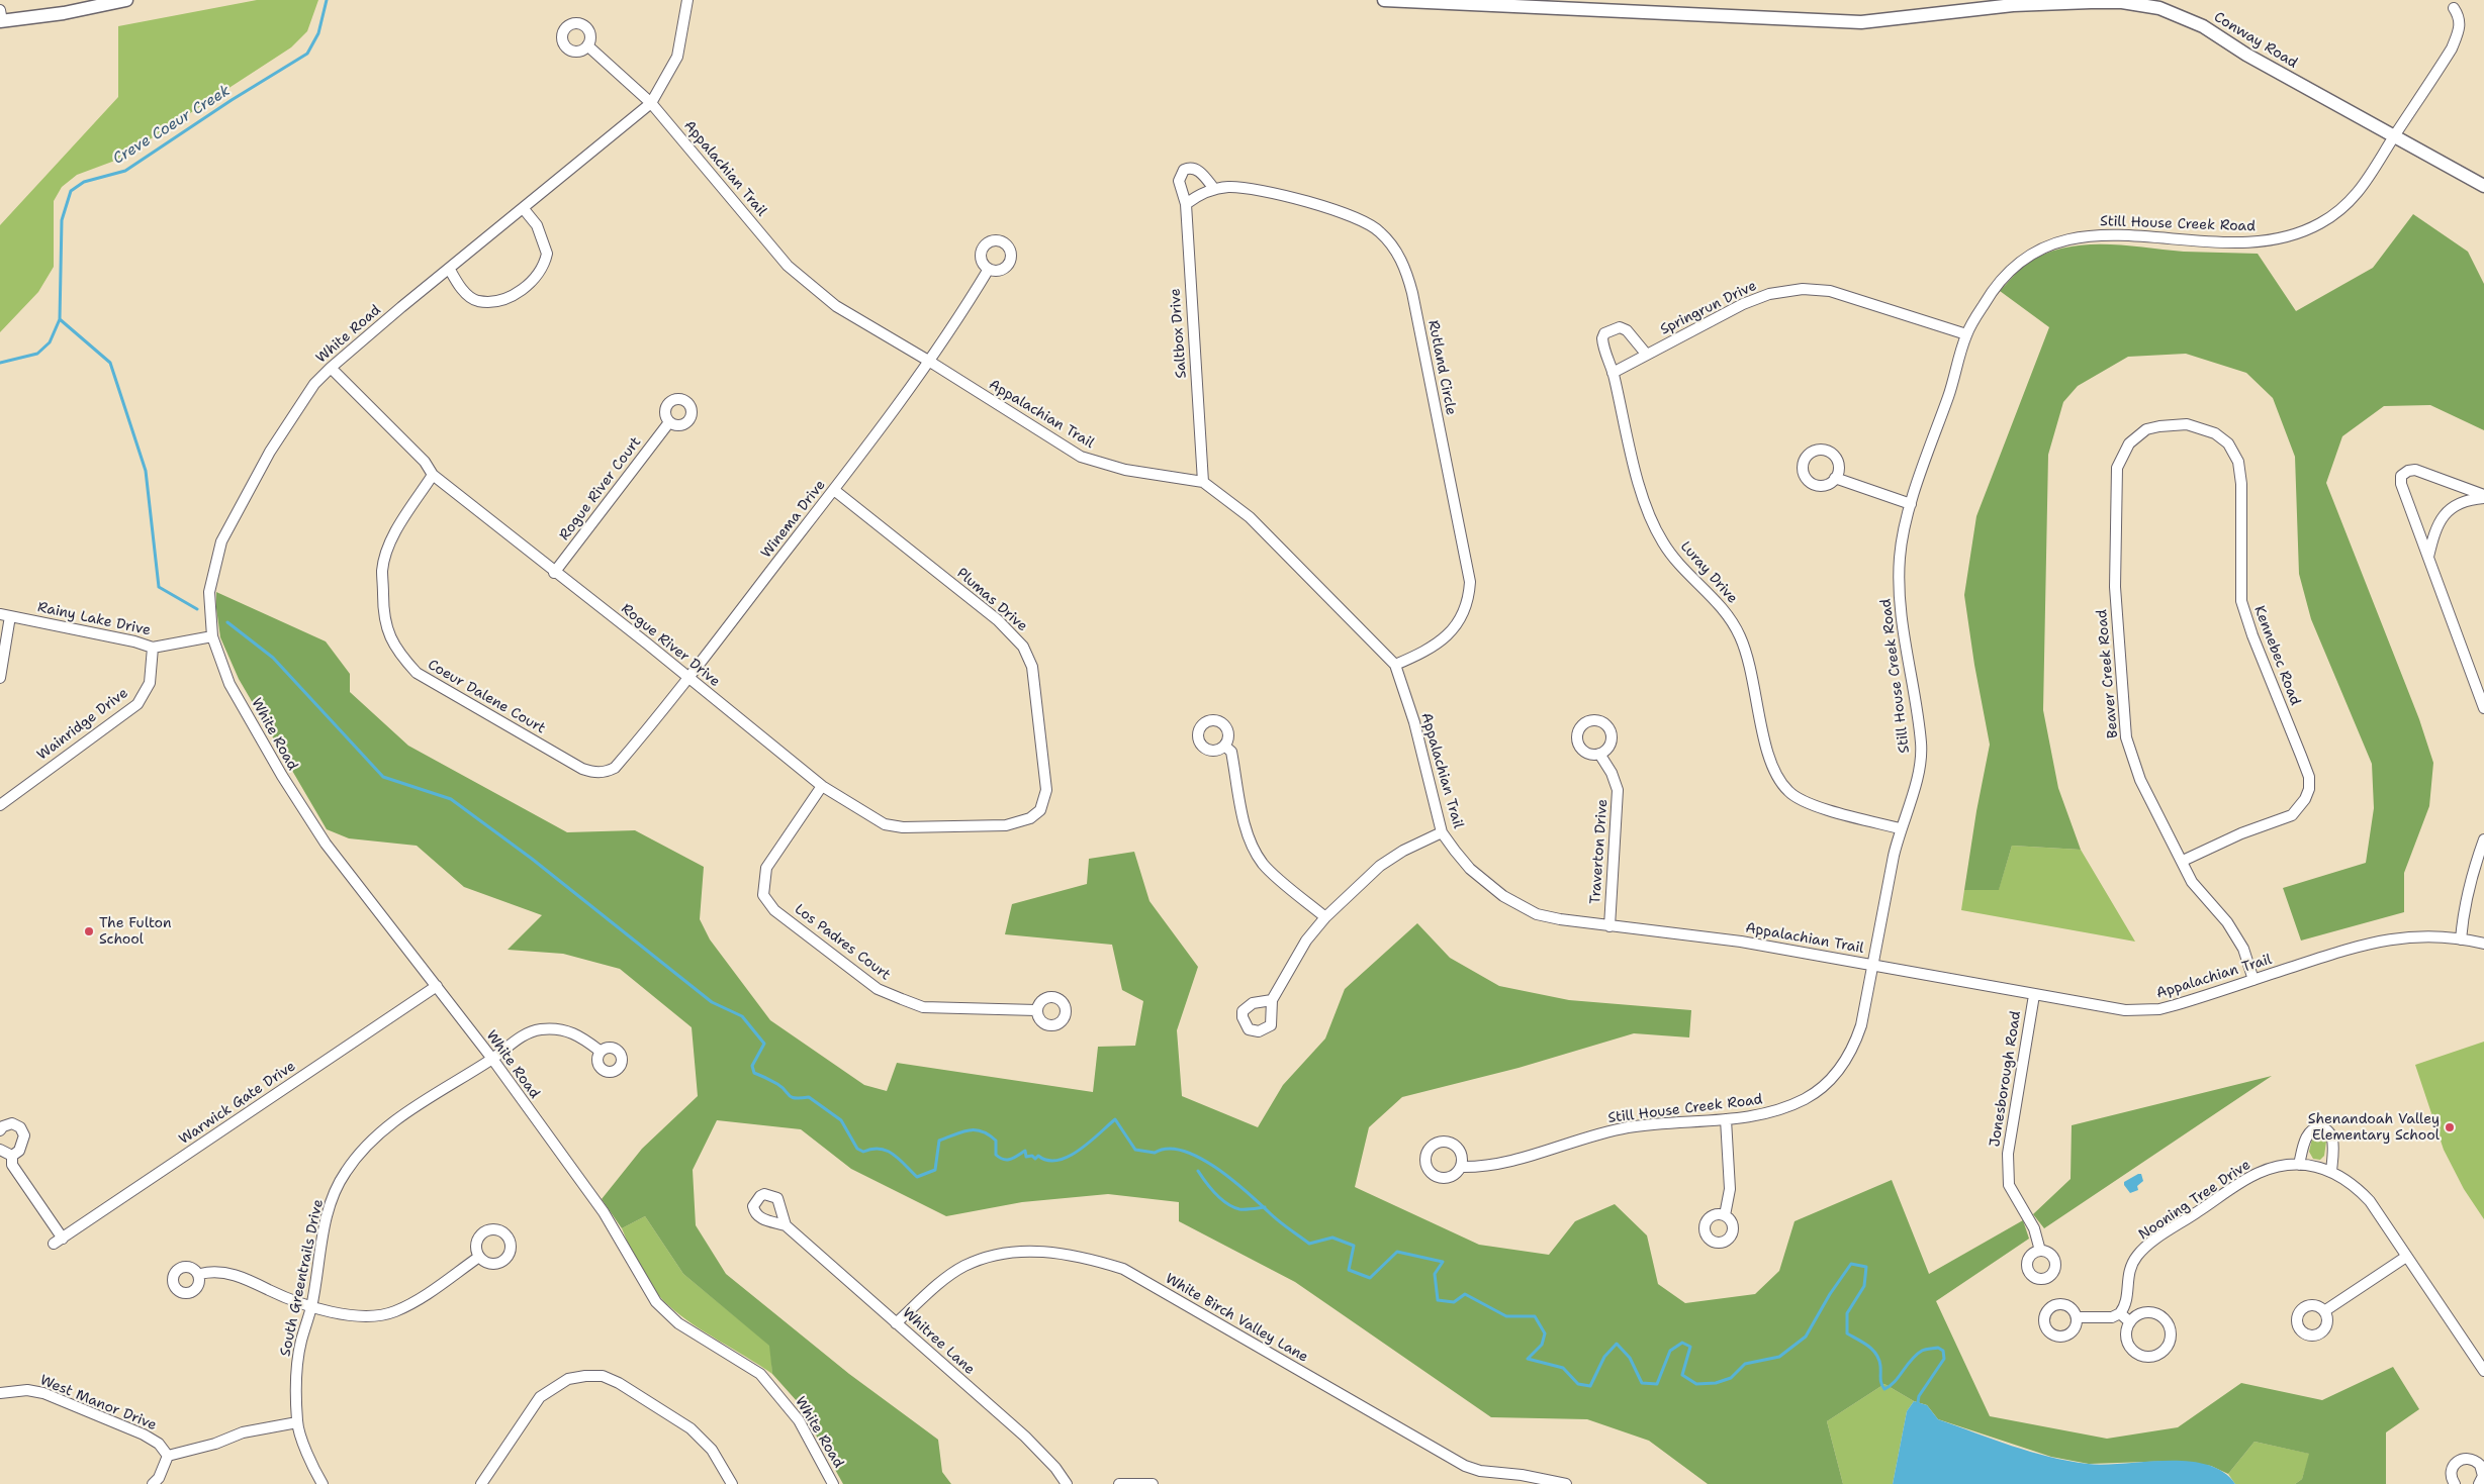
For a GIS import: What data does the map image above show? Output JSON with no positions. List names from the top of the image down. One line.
{"streets":{"street":["Conway Road","Appalachian Trail","Still House Creek Road","Springrun Drive","Saltbox Drive","White Road","Rutland Circle","Rogue River Court","Winema Drive","Luray Drive","Plumas Drive","Rainy Lake Drive","Rogue River Drive","Kennebec Road","Beaver Creek Road","Coeur Dalene Court","Wainridge Drive","Traverton Drive","Los Padres Court","Jonesborough Road","Warwick Gate Drive","Nooning Tree Drive","South Greentrails Drive","White Birch Valley Lane","Whitree Lane","West Manor Drive"]},"crossings":[["Conway Road","Still House Creek Road"],["Appalachian Trail","Still House Creek Road"],["Appalachian Trail","Saltbox Drive"],["Appalachian Trail","White Road"],["Appalachian Trail","Rutland Circle"],["Appalachian Trail","Winema Drive"],["Appalachian Trail","Beaver Creek Road"],["Appalachian Trail","Traverton Drive"],["Appalachian Trail","Jonesborough Road"],["Still House Creek Road","Springrun Drive"],["Still House Creek Road","Luray Drive"],["Springrun Drive","Luray Drive"],["Saltbox Drive","Rutland Circle"],["White Road","Rainy Lake Drive"],["White Road","Rogue River Drive"],["White Road","Warwick Gate Drive"],["White Road","South Greentrails Drive"],["Rogue River Court","Rogue River Drive"],["Winema Drive","Plumas Drive"],["Winema Drive","Rogue River Drive"],["Winema Drive","Coeur Dalene Court"],["Plumas Drive","Rogue River Drive"],["Rainy Lake Drive","Wainridge Drive"],["Rogue River Drive","Coeur Dalene Court"],["Rogue River Drive","Los Padres Court"],["Kennebec Road","Beaver Creek Road"],["White Birch Valley Lane","Whitree Lane"]],"water":["Creve Coeur Creek"],"places":["The Fulton School","Shenandoah Valley Elementary School"]}
